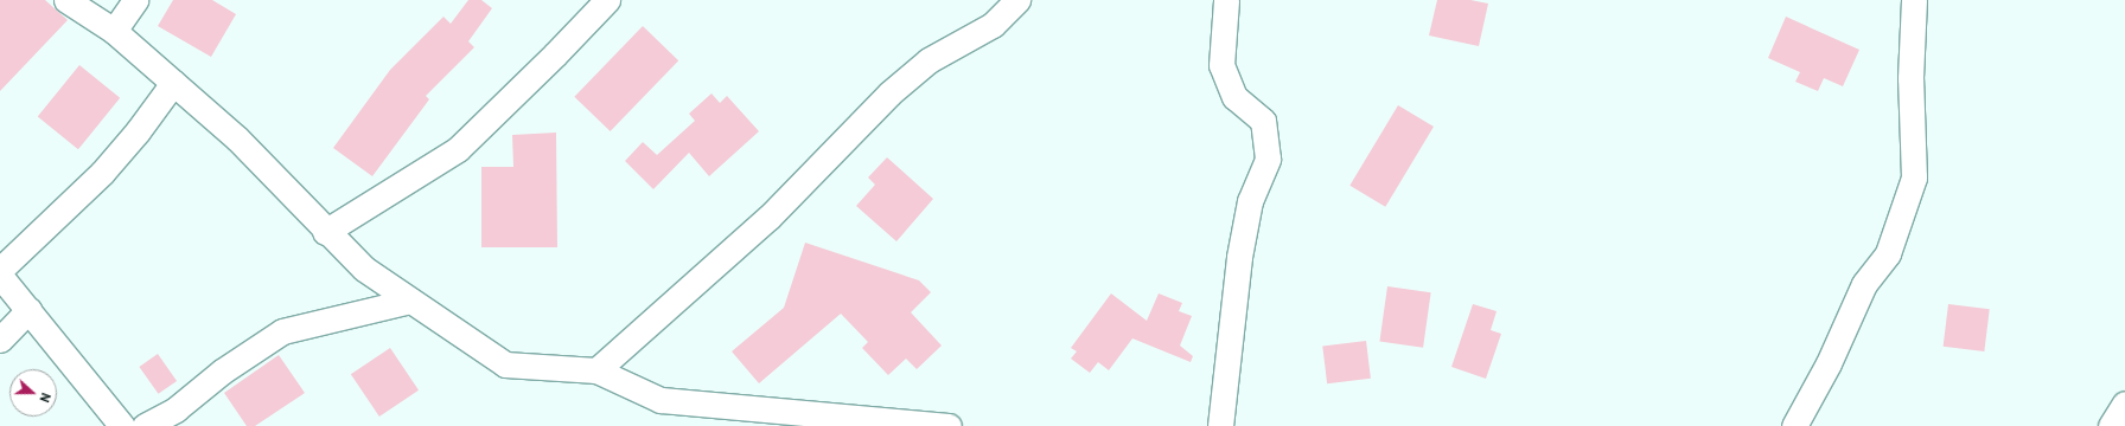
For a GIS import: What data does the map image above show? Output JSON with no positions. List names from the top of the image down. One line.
{"north":"right"}
